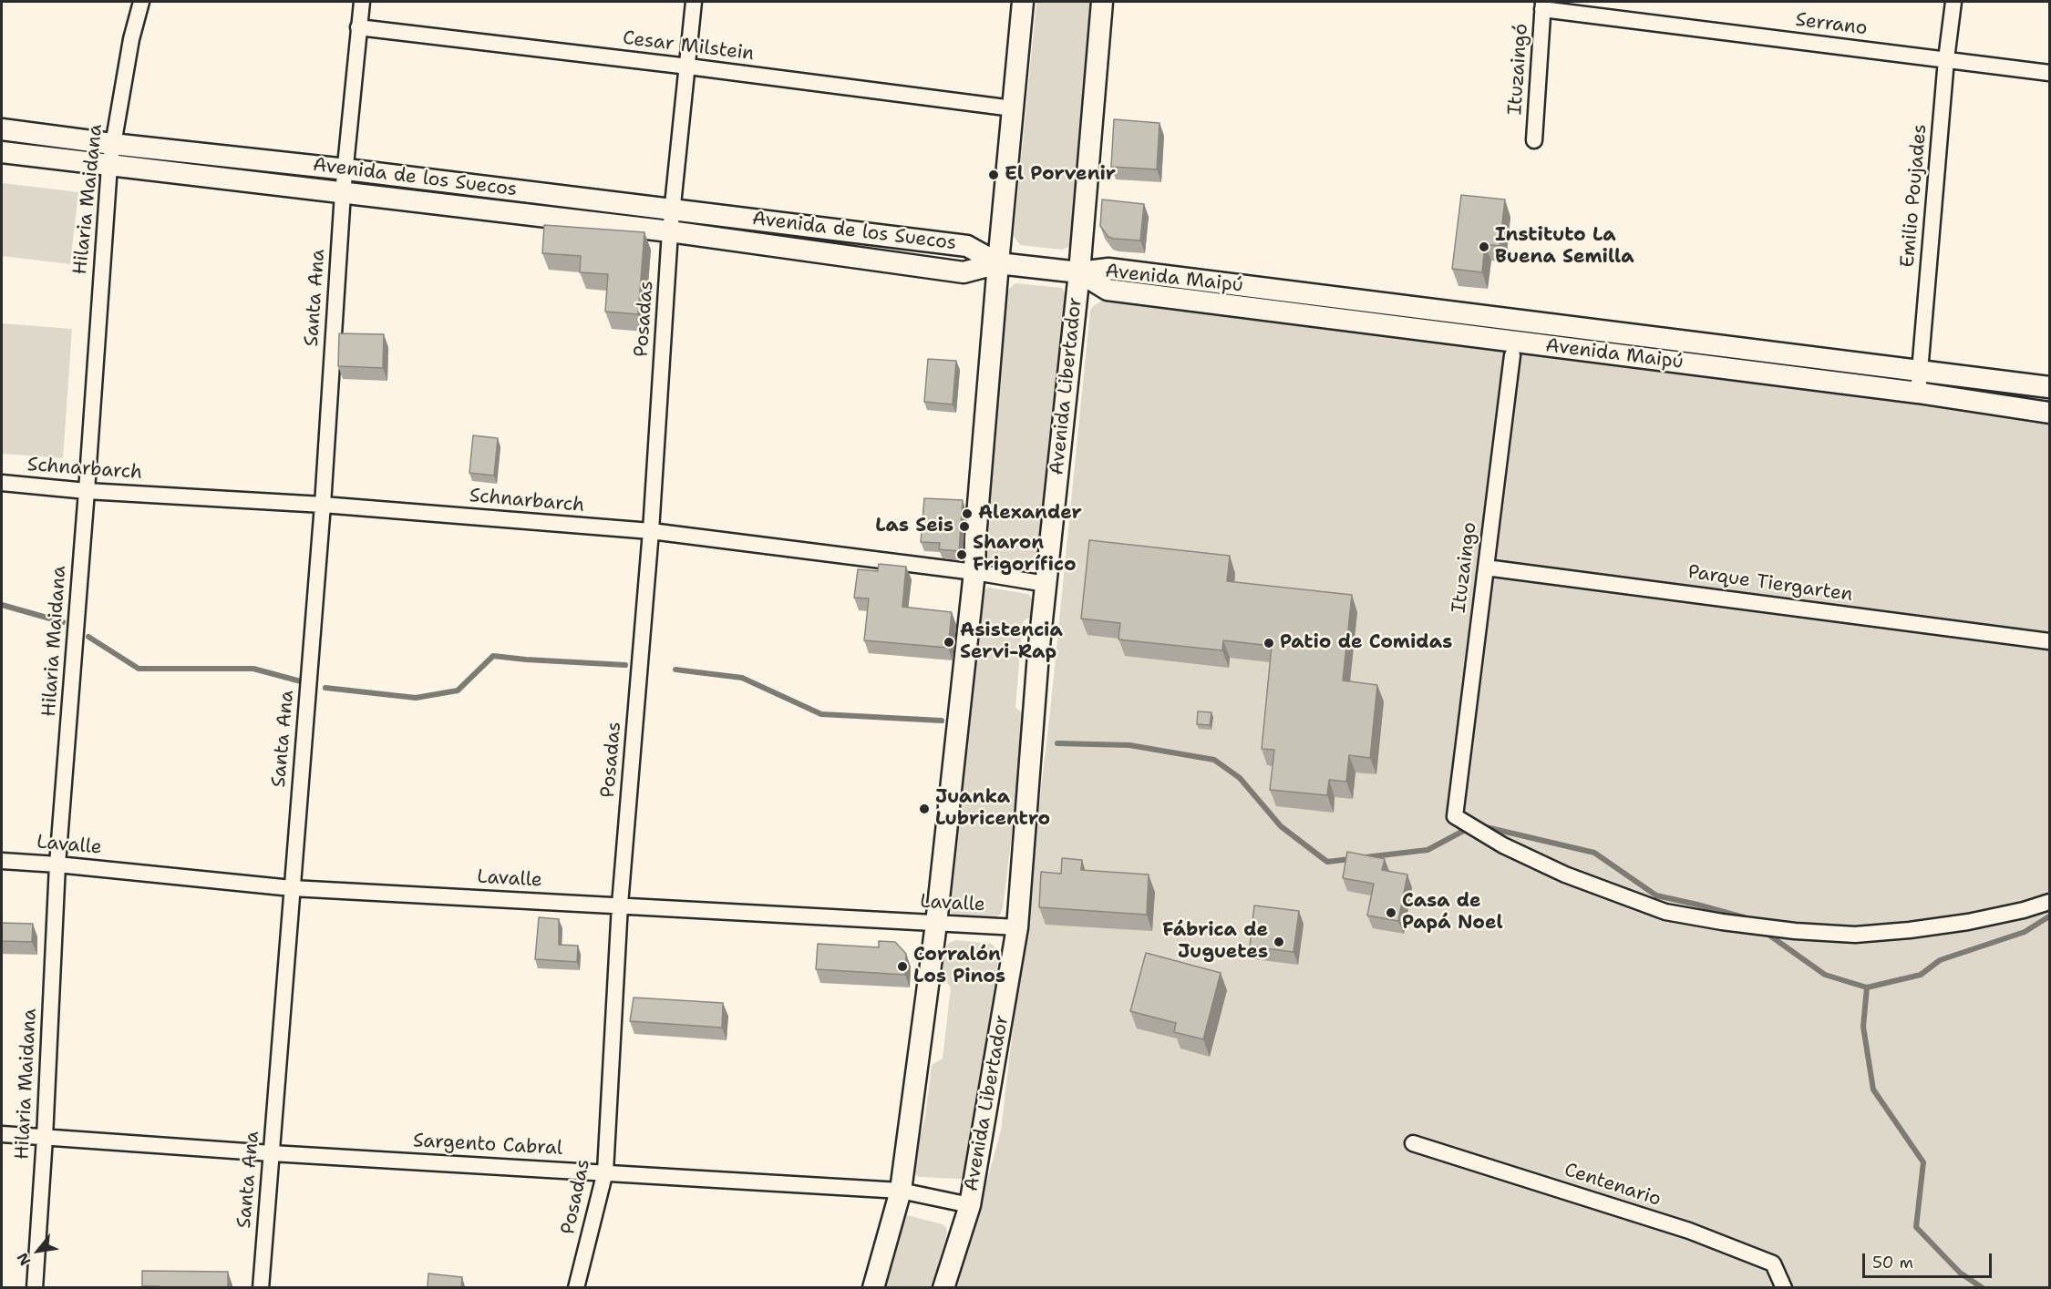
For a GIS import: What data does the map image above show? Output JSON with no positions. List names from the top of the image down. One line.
{"streets":{"main road":["Avenida de los Suecos","Avenida Maipú","Avenida Libertador"],"street":["Serrano","Cesar Milstein","Ituzaingó","Emilio Poujades","Hilaria Maidana","Santa Ana","Posadas","Schnarbarch","Ituzaingo","Parque Tiergarten","Lavalle","Sargento Cabral","Centenario"]},"crossings":[["Serrano","Ituzaingó"],["Serrano","Emilio Poujades"],["Cesar Milstein","Santa Ana"],["Cesar Milstein","Posadas"],["Avenida de los Suecos","Hilaria Maidana"],["Avenida de los Suecos","Santa Ana"],["Avenida de los Suecos","Posadas"],["Emilio Poujades","Avenida Maipú"],["Hilaria Maidana","Schnarbarch"],["Hilaria Maidana","Lavalle"],["Hilaria Maidana","Sargento Cabral"],["Avenida Maipú","Avenida Libertador"],["Santa Ana","Schnarbarch"],["Santa Ana","Lavalle"],["Santa Ana","Sargento Cabral"],["Posadas","Schnarbarch"],["Posadas","Lavalle"],["Posadas","Sargento Cabral"],["Avenida Libertador","Schnarbarch"],["Avenida Libertador","Lavalle"],["Avenida Libertador","Sargento Cabral"],["Ituzaingo","Parque Tiergarten"]],"places":["El Porvenir","Instituto La Buena Semilla","Alexander","Las Seis","Sharon Frigorífico","Asistencia Servi-Rap","Patio de Comidas","Juanka Lubricentro","Casa de Papá Noel","Fábrica de Juguetes","Corralón Los Pinos"],"scale_bar":"50 m","north":"bottom left"}
